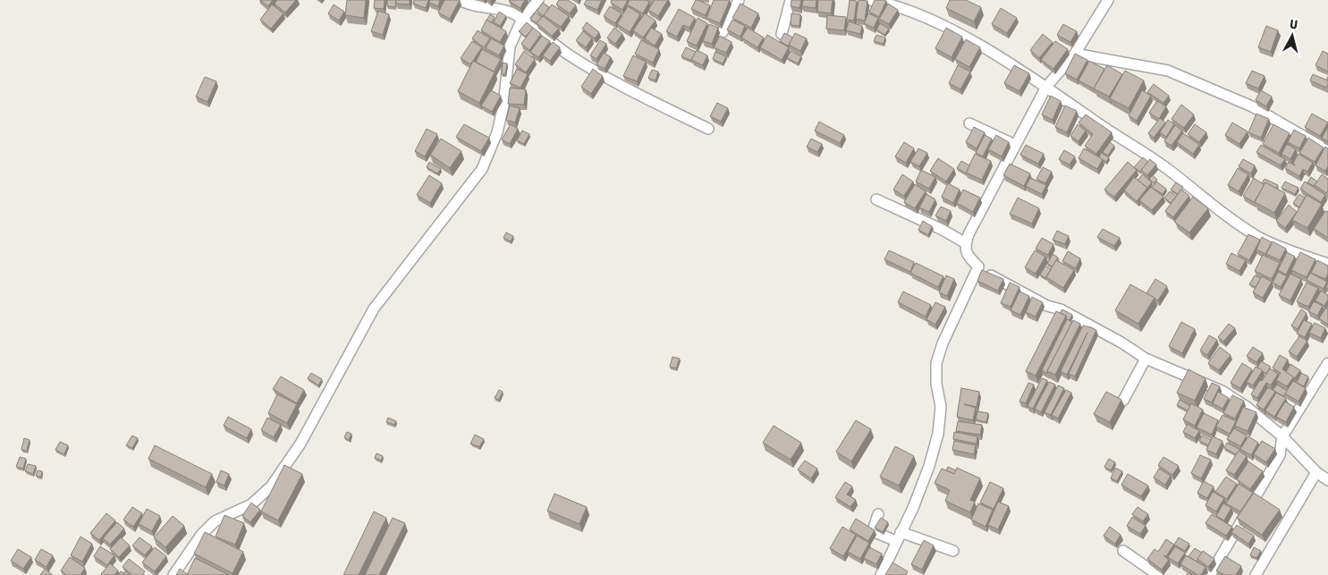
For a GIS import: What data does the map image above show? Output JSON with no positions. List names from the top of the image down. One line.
{"north":"top"}
